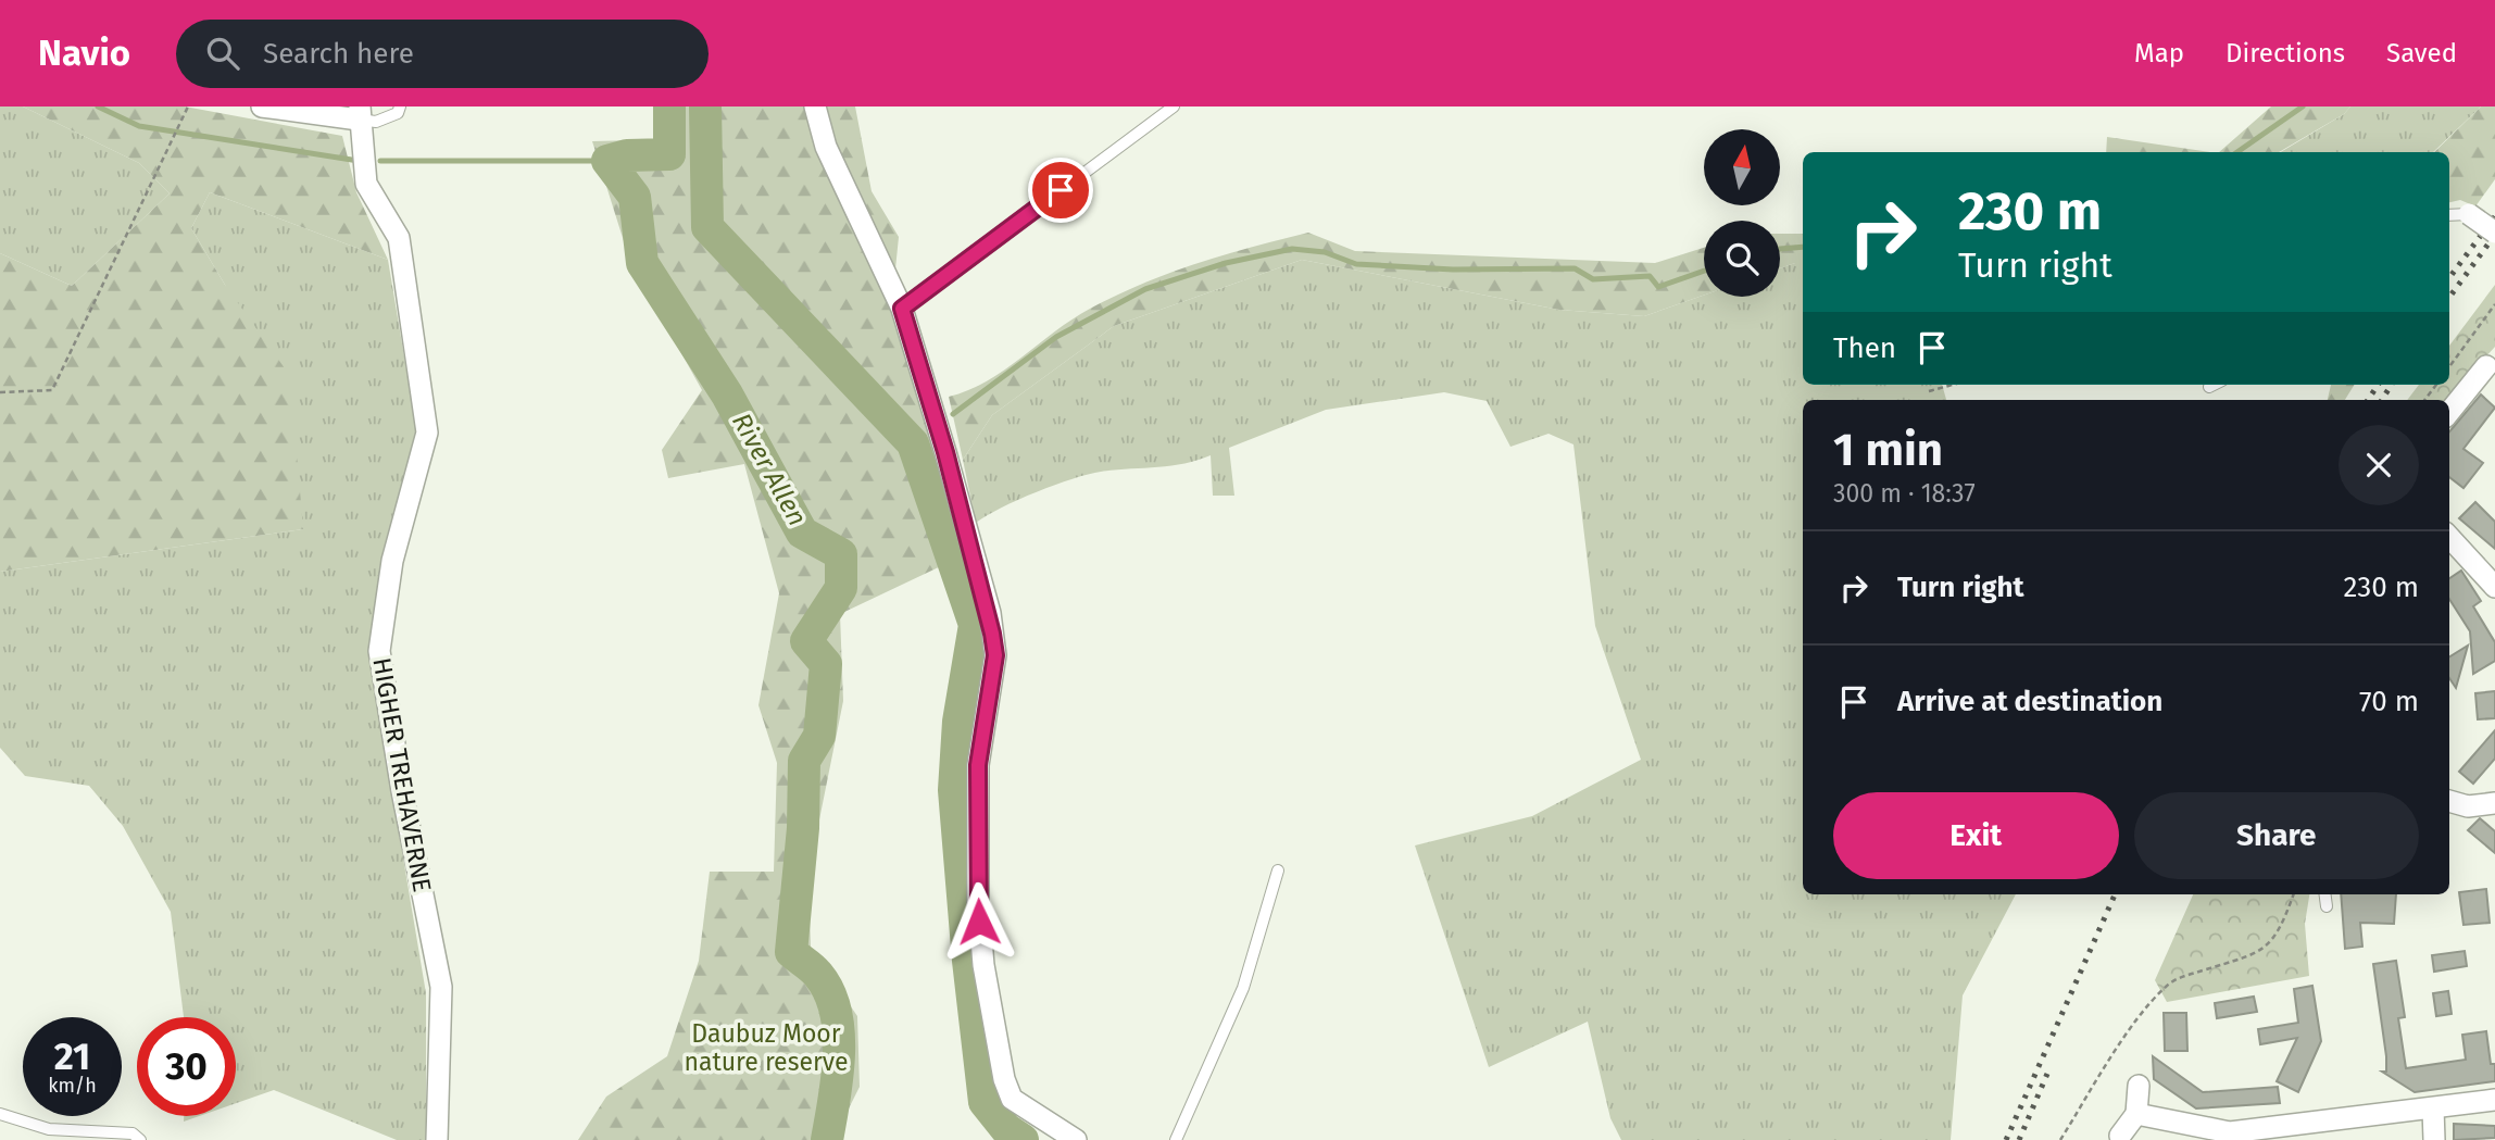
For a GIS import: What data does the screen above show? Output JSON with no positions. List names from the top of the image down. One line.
{"streets":{"street":["HIGHER TREHAVERNE"]},"water":["River Allen"],"parks":["Daubuz Moor nature reserve"],"north":"top","page":{"header":"Navio","search":"Search here","nav":["Map","Directions","Saved"],"turn":["230 m","Turn right"],"then":"Then","heading":["1 min","300 m · 18:37"],"list":[{"name":"Turn right","value":"230 m"},{"name":"Arrive at destination","value":"70 m"}],"buttons":["Exit","Share"],"speed":"21 km/h","limit":"30"}}
